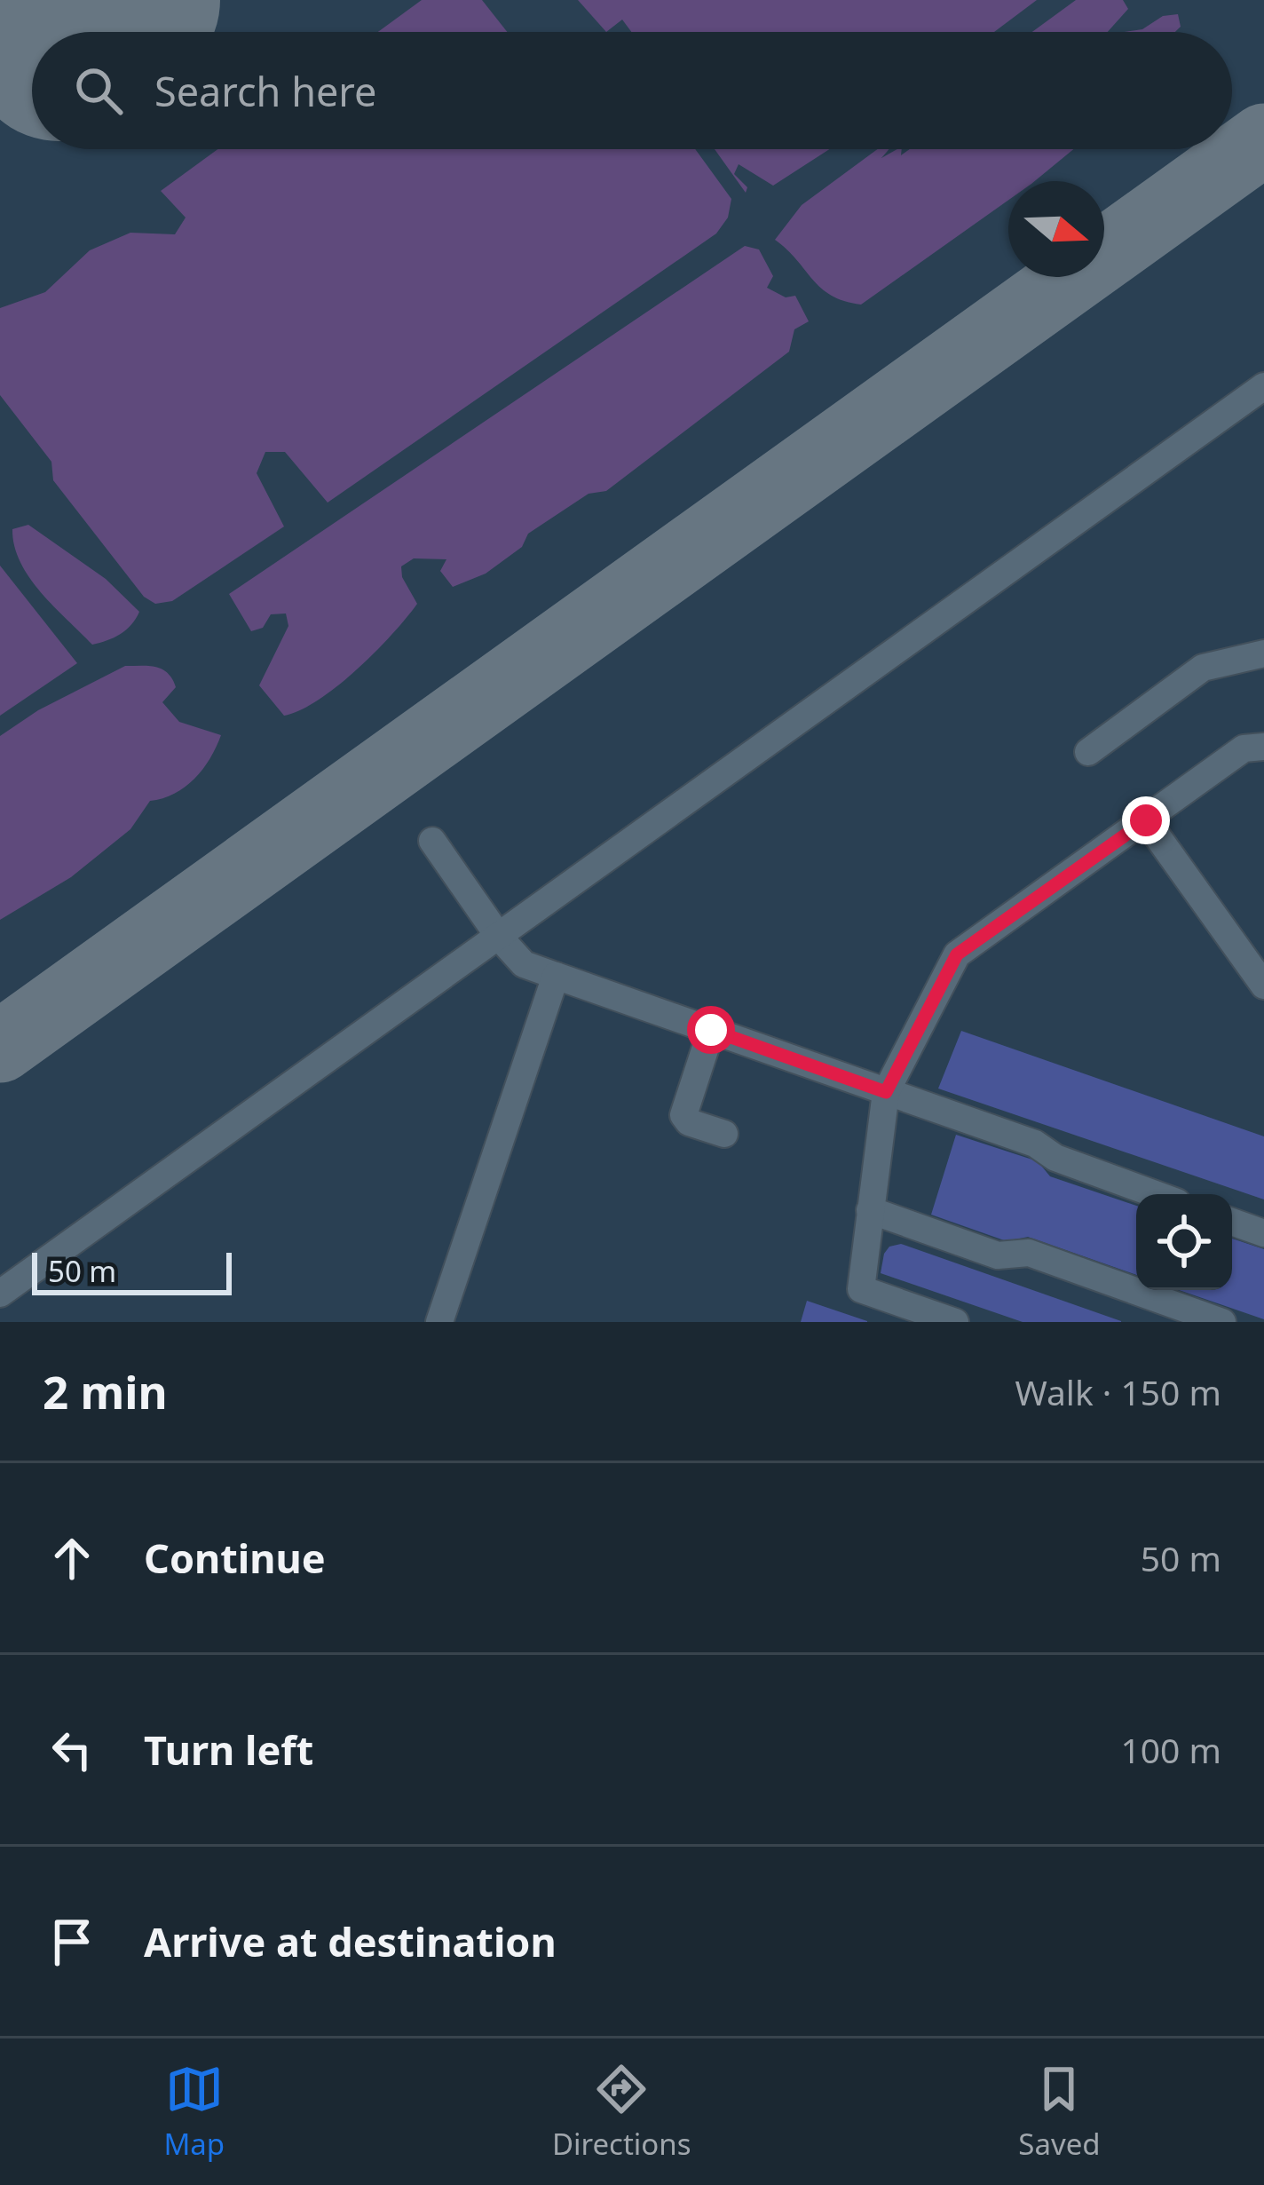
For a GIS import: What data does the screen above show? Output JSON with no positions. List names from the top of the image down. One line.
{"scale_bar":"50 m","north":"right","page":{"search":"Search here","scale":"50 m","heading":["2 min","Walk · 150 m"],"list":[["Continue","50 m"],["Turn left","100 m"],"Arrive at destination"],"nav":["Map","Directions","Saved"]}}
